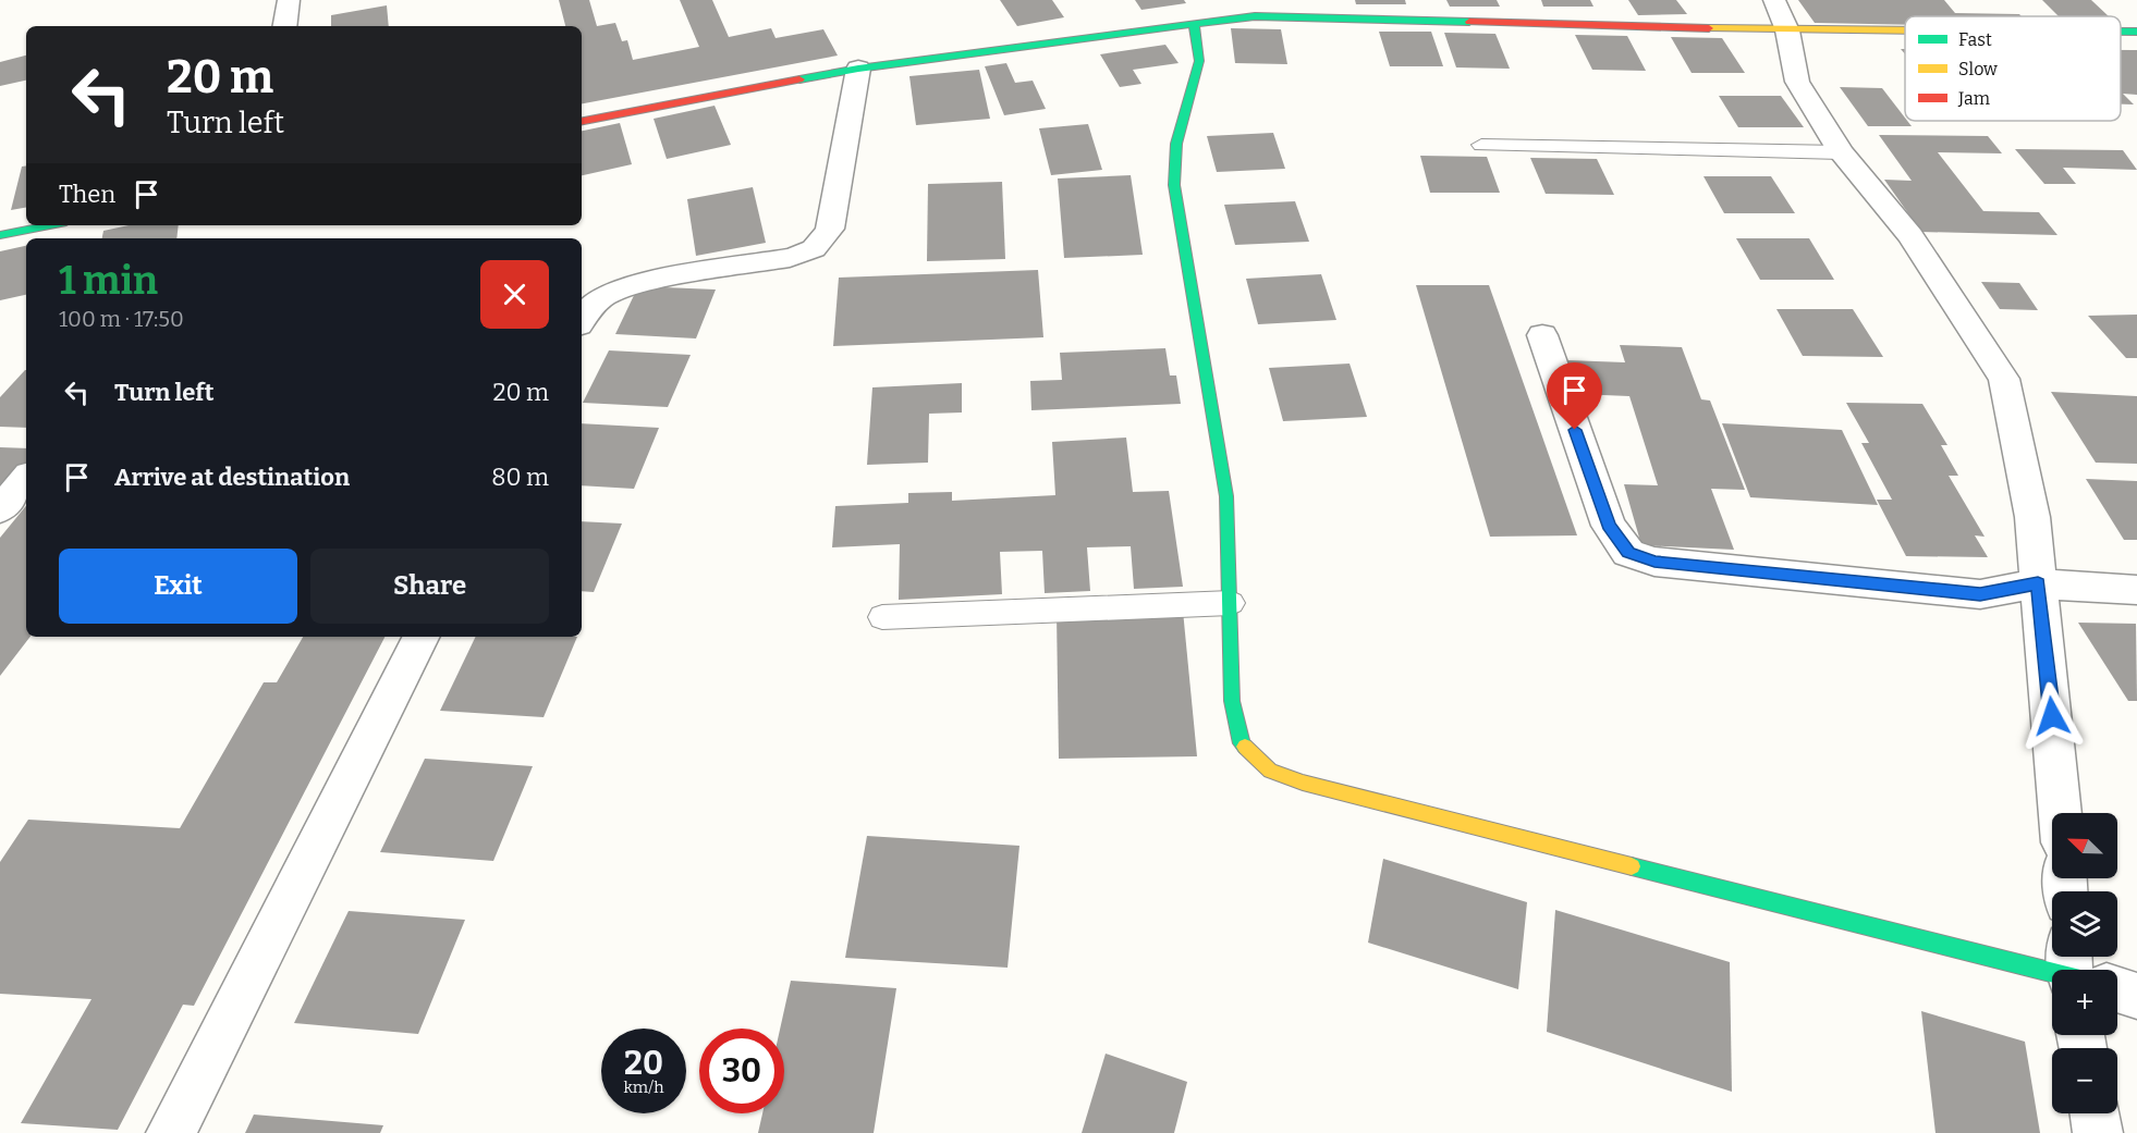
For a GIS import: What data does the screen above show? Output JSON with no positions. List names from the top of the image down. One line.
{"legend":["Fast","Slow","Jam"],"north":"top left","page":{"turn":["20 m","Turn left"],"then":"Then","heading":["1 min","100 m · 17:50"],"list":[{"name":"Turn left","value":"20 m"},{"name":"Arrive at destination","value":"80 m"}],"buttons":["Exit","Share"],"map_buttons":["+","−"],"speed":"20 km/h","limit":"30"}}
